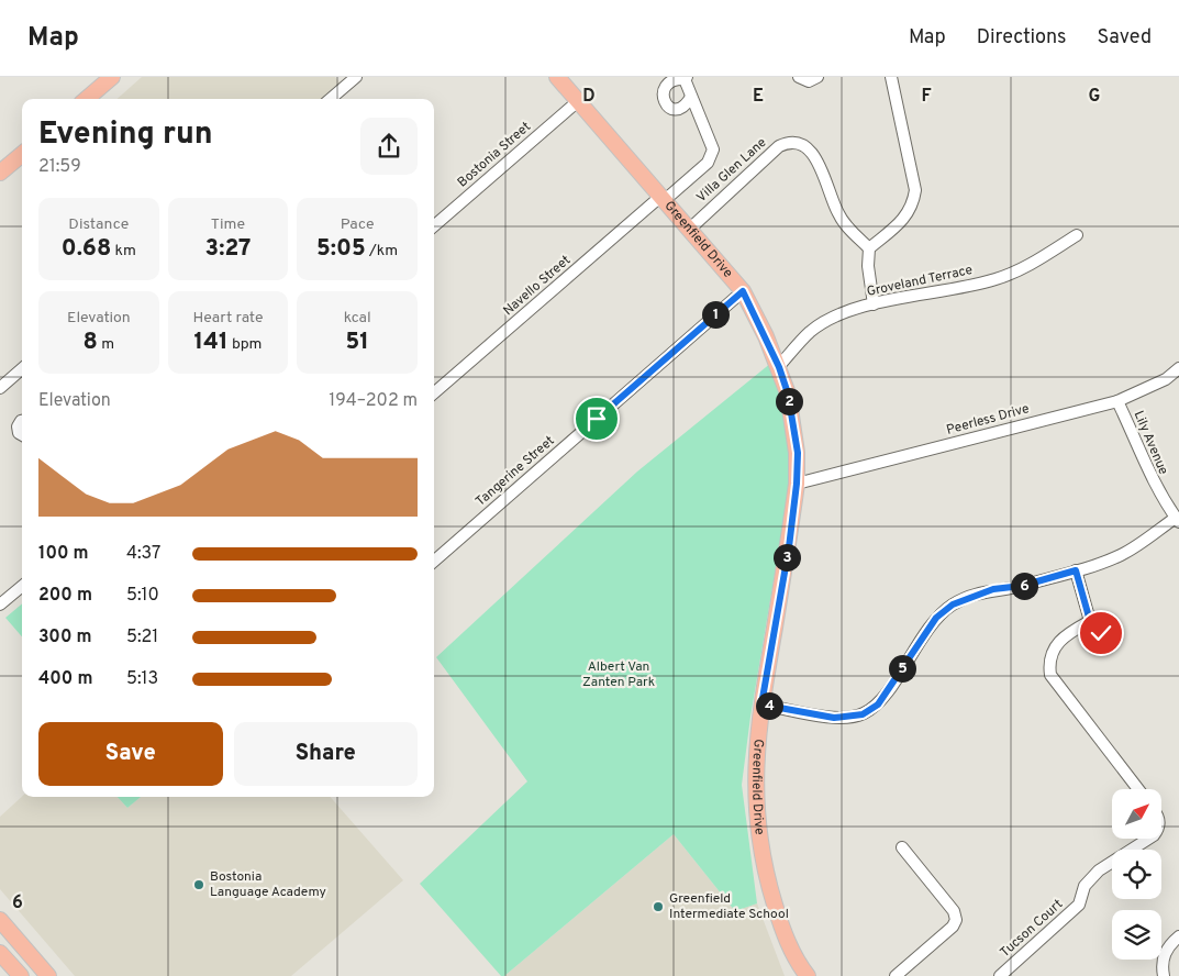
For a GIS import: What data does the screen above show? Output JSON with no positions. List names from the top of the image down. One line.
{"streets":{"main road":["Greenfield Drive"],"street":["Bostonia Street","Villa Glen Lane","Groveland Terrace","Navello Street","Peerless Drive","Lily Avenue","Tangerine Street","Tucson Court"]},"crossings":[["Bostonia Street","Greenfield Drive"],["Villa Glen Lane","Greenfield Drive"],["Greenfield Drive","Groveland Terrace"],["Greenfield Drive","Navello Street"],["Greenfield Drive","Peerless Drive"],["Greenfield Drive","Tangerine Street"],["Peerless Drive","Lily Avenue"]],"parks":["Albert Van Zanten Park"],"places":["Bostonia Language Academy","Greenfield Intermediate School"],"north":"top right","page":{"header":"Map","nav":["Map","Directions","Saved"],"heading":["Evening run","21:59"],"stats":[["Distance","0.68 km"],["Time","3:27"],["Pace","5:05 /km"],["Elevation","8 m"],["Heart rate","141 bpm"],["kcal","51"]],"pins":["1","2","3","6","5","4"],"chart":["Elevation","194–202 m"],"list":[{"name":"100 m","note":"4:37"},{"name":"200 m","note":"5:10"},{"name":"300 m","note":"5:21"},{"name":"400 m","note":"5:13"}],"buttons":["Save","Share"]},"grid":{"columns":["D","E","F","G"],"rows":["6"]}}
